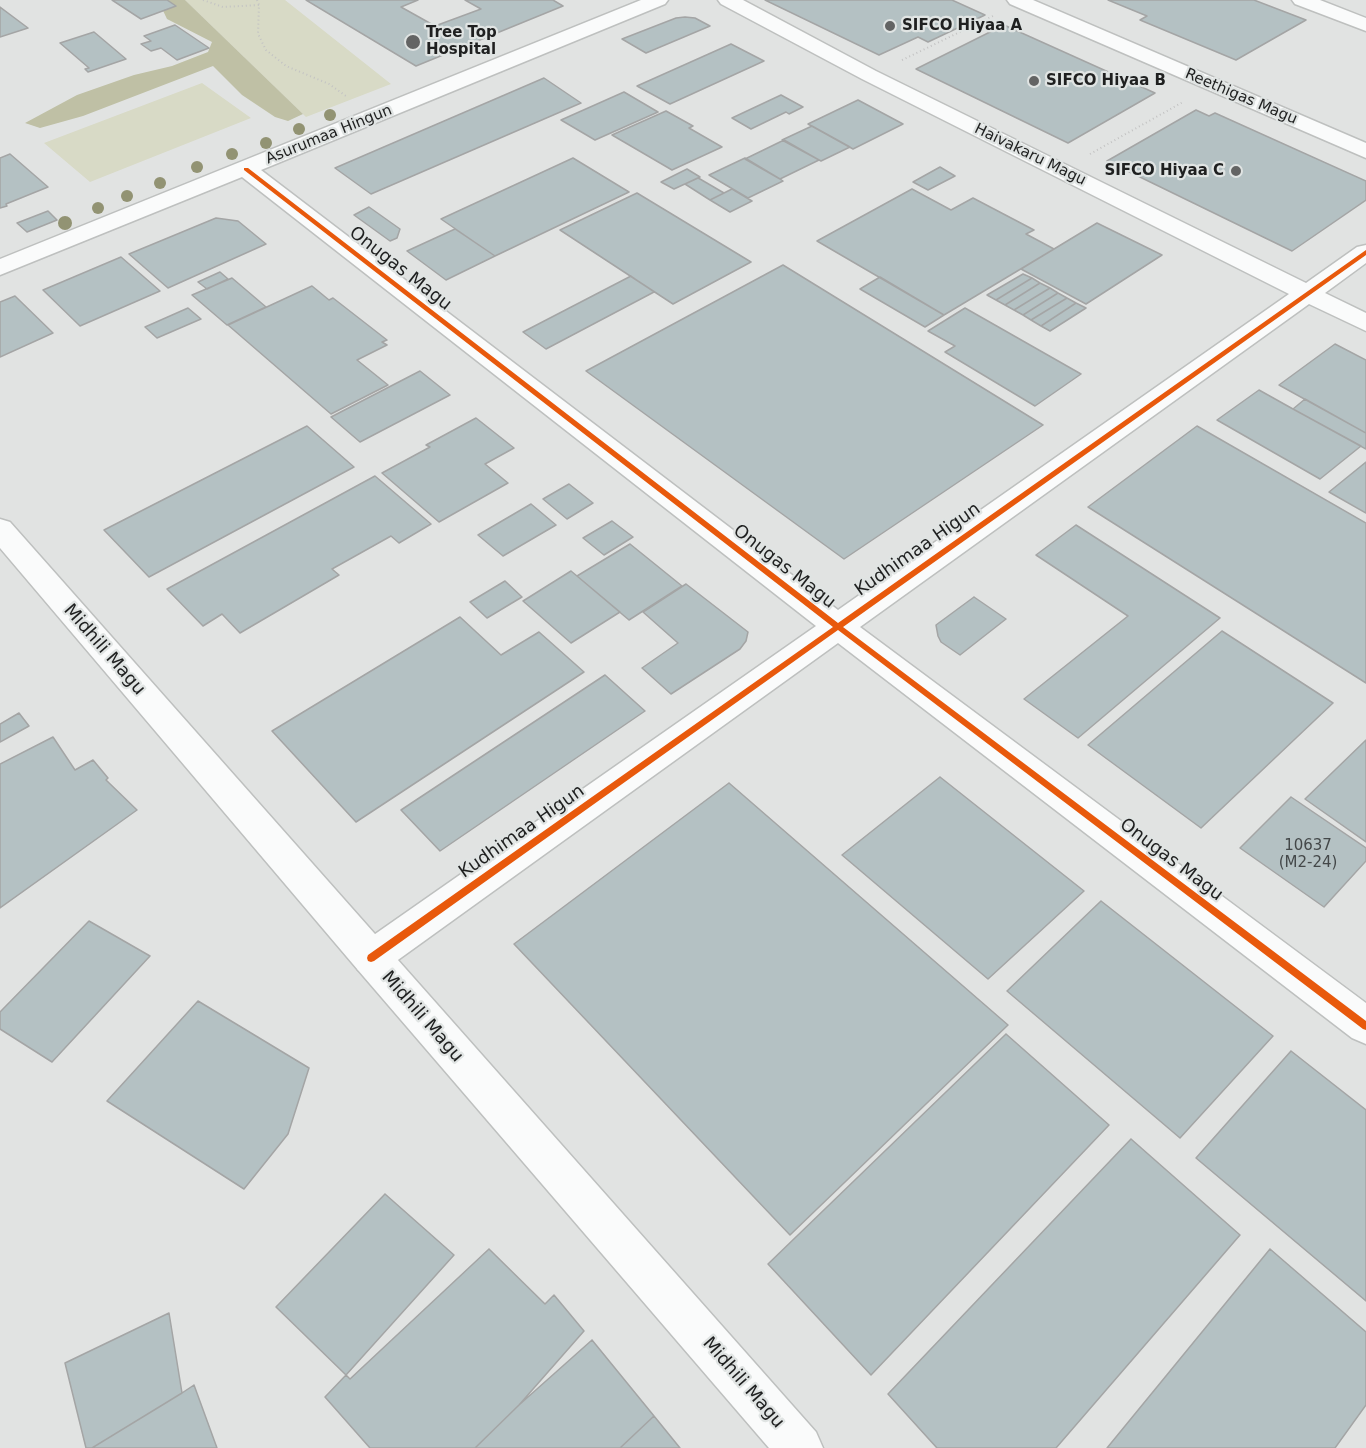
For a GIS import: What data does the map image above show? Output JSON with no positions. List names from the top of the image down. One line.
{"streets":{"street":["Reethigas Magu","Asurumaa Hingun","Haivakaru Magu","Onugas Magu","Kudhimaa Higun","Midhili Magu"]},"crossings":[["Asurumaa Hingun","Onugas Magu"],["Haivakaru Magu","Kudhimaa Higun"],["Onugas Magu","Kudhimaa Higun"],["Kudhimaa Higun","Midhili Magu"]],"places":["SIFCO Hiyaa A","Tree Top Hospital","SIFCO Hiyaa B","SIFCO Hiyaa C"],"house_numbers":["10637 (M2-24)"]}
